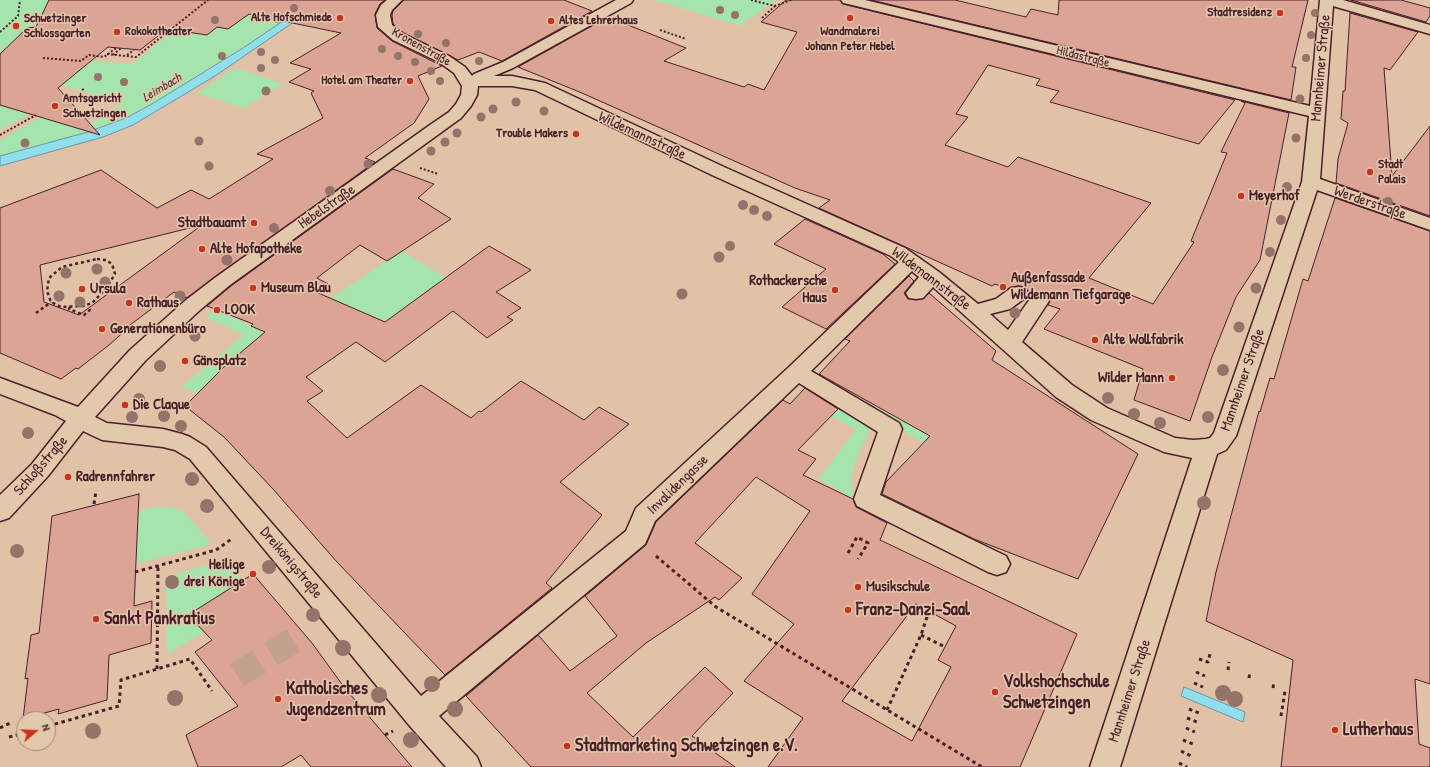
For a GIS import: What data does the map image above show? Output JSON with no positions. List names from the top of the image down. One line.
{"streets":{"street":["Kronenstraße","Hildastraße","Mannheimer Straße","Wildemannstraße","Werderstraße","Hebelstraße","Schloßstraße","Invalidengasse","Dreikönigstraße"]},"crossings":[["Kronenstraße","Wildemannstraße"],["Kronenstraße","Hebelstraße"],["Hildastraße","Mannheimer Straße"],["Mannheimer Straße","Wildemannstraße"],["Mannheimer Straße","Werderstraße"],["Wildemannstraße","Hebelstraße"],["Wildemannstraße","Invalidengasse"],["Hebelstraße","Schloßstraße"],["Hebelstraße","Dreikönigstraße"],["Schloßstraße","Dreikönigstraße"],["Invalidengasse","Dreikönigstraße"]],"water":["Leimbach"],"places":["Stadtresidenz","Alte Hofschmiede","Wandmalerei Johann Peter Hebel","Altes Lehrerhaus","Schwetzinger Schlossgarten","Rokokotheater","Hotel am Theater","Amtsgericht Schwetzingen","Trouble Makers","Stadt Palais","Meyerhof","Stadtbauamt","Alte Hofapotheke","Außenfassade Wildemann Tiefgarage","Museum Blau","Ursula","Rothackersche Haus","Rathaus","LOOK","Generationenbüro","Alte Wollfabrik","Gänsplatz","Wilder Mann","Die Claque","Radrennfahrer","Heilige drei Könige","Musikschule","Franz-Danzi-Saal","Sankt Pankratius","Volkshochschule Schwetzingen","Katholisches Jugendzentrum","Lutherhaus","Stadtmarketing Schwetzingen e.V."],"north":"right"}
